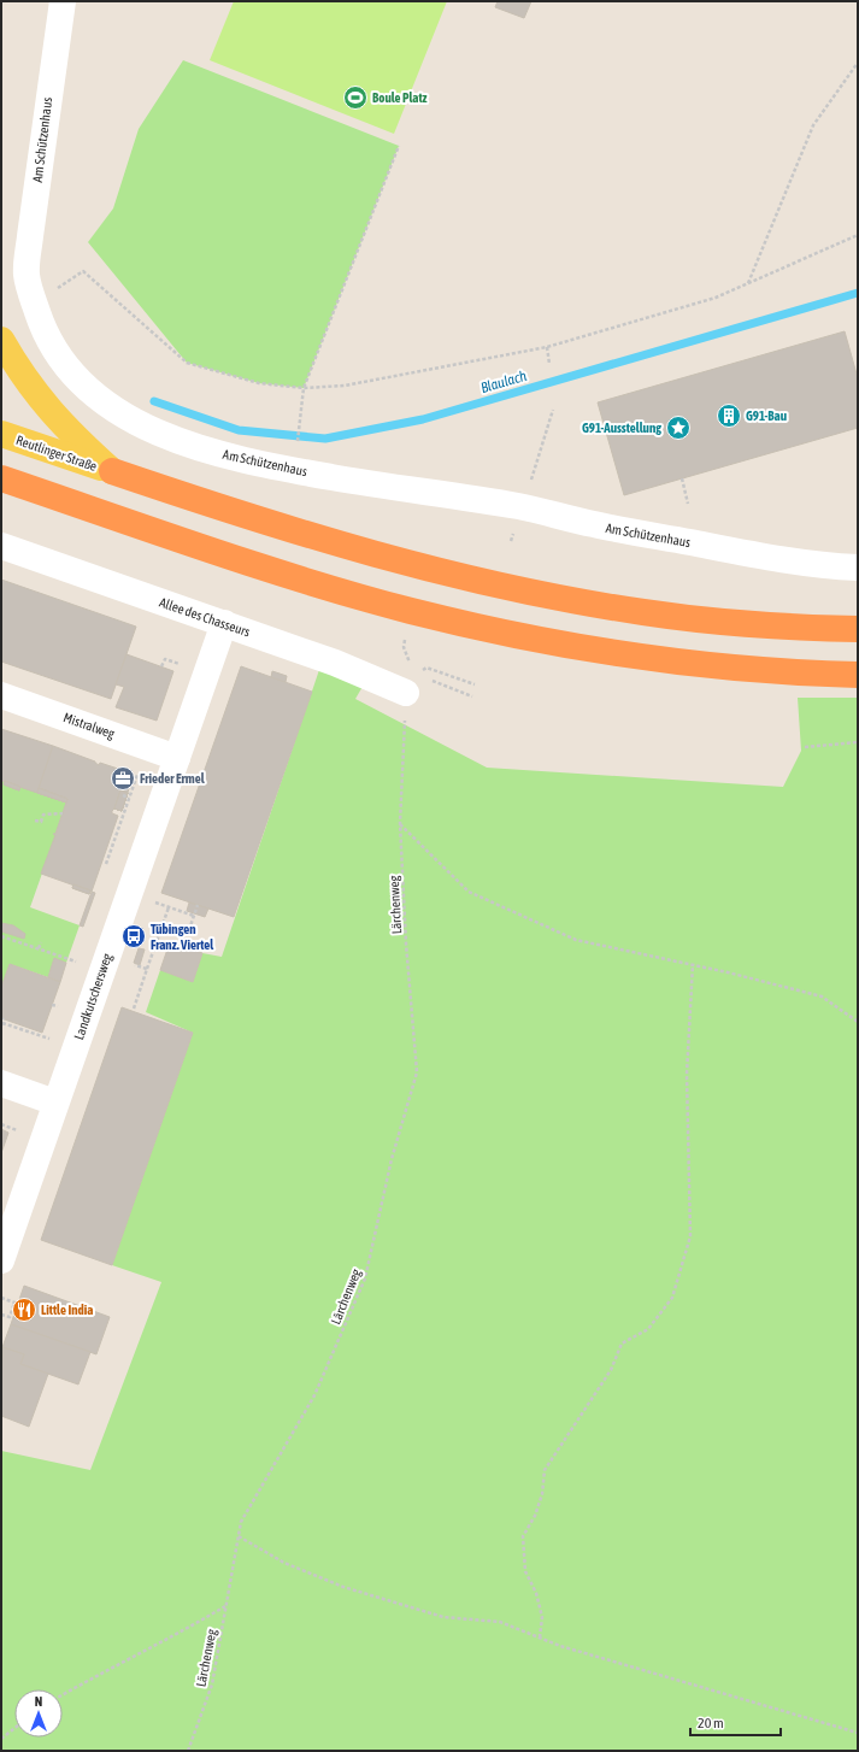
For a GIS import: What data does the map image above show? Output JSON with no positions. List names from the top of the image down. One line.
{"streets":{"main road":["Reutlinger Straße"],"street":["Am Schützenhaus","Allee des Chasseurs","Mistralweg","Landkutschersweg"],"path":["Lärchenweg"]},"crossings":[["Allee des Chasseurs","Lärchenweg"],["Allee des Chasseurs","Landkutschersweg"],["Mistralweg","Landkutschersweg"]],"water":["Blaulach"],"places":{"sports":["Boule Platz"],"building":["G91-Bau"],"place":["G91-Ausstellung"],"office":["Frieder Ermel"],"bus stop":["Tübingen Franz. Viertel"],"restaurant":["Little India"]},"scale_bar":"20 m","north":"top"}
